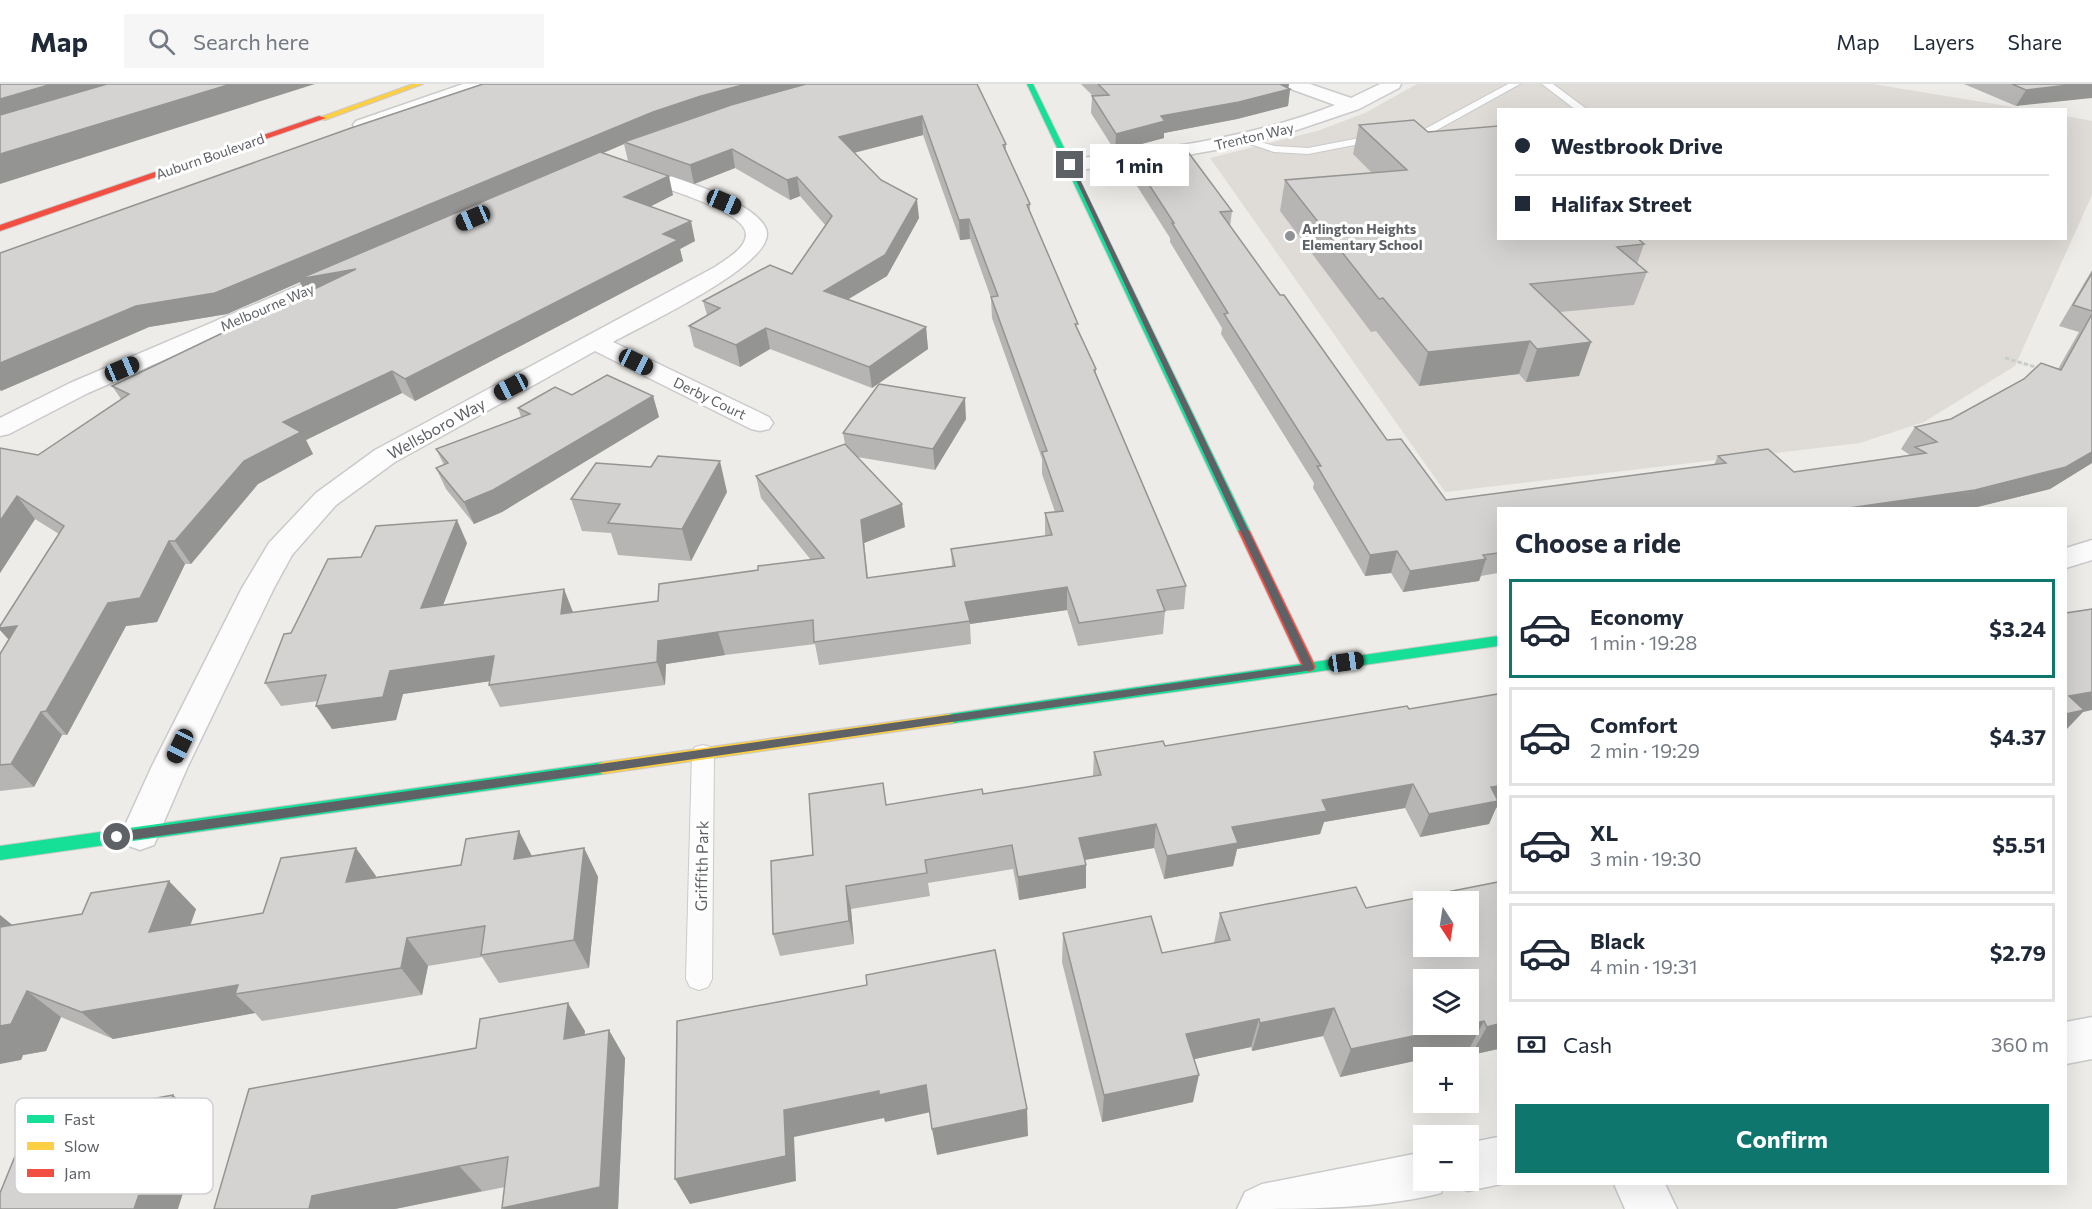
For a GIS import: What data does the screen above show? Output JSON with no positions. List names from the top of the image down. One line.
{"streets":{"street":["Trenton Way","Auburn Boulevard","Melbourne Way","Derby Court","Wellsboro Way"],"lane":["Griffith Park"]},"crossings":[["Derby Court","Wellsboro Way"]],"places":["Arlington Heights Elementary School"],"legend":["Fast","Slow","Jam"],"north":"bottom","page":{"header":"Map","search":"Search here","nav":["Map","Layers","Share"],"banner":["Westbrook Drive","Halifax Street"],"bubble":"1 min","heading":"Choose a ride","list":[{"name":"Economy","note":"1 min · 19:28","value":"$3.24"},{"name":"Comfort","note":"2 min · 19:29","value":"$4.37"},{"name":"XL","note":"3 min · 19:30","value":"$5.51"},{"name":"Black","note":"4 min · 19:31","value":"$2.79"}],"map_buttons":["+","−"],"pay":["Cash","360 m"],"buttons":"Confirm"}}
